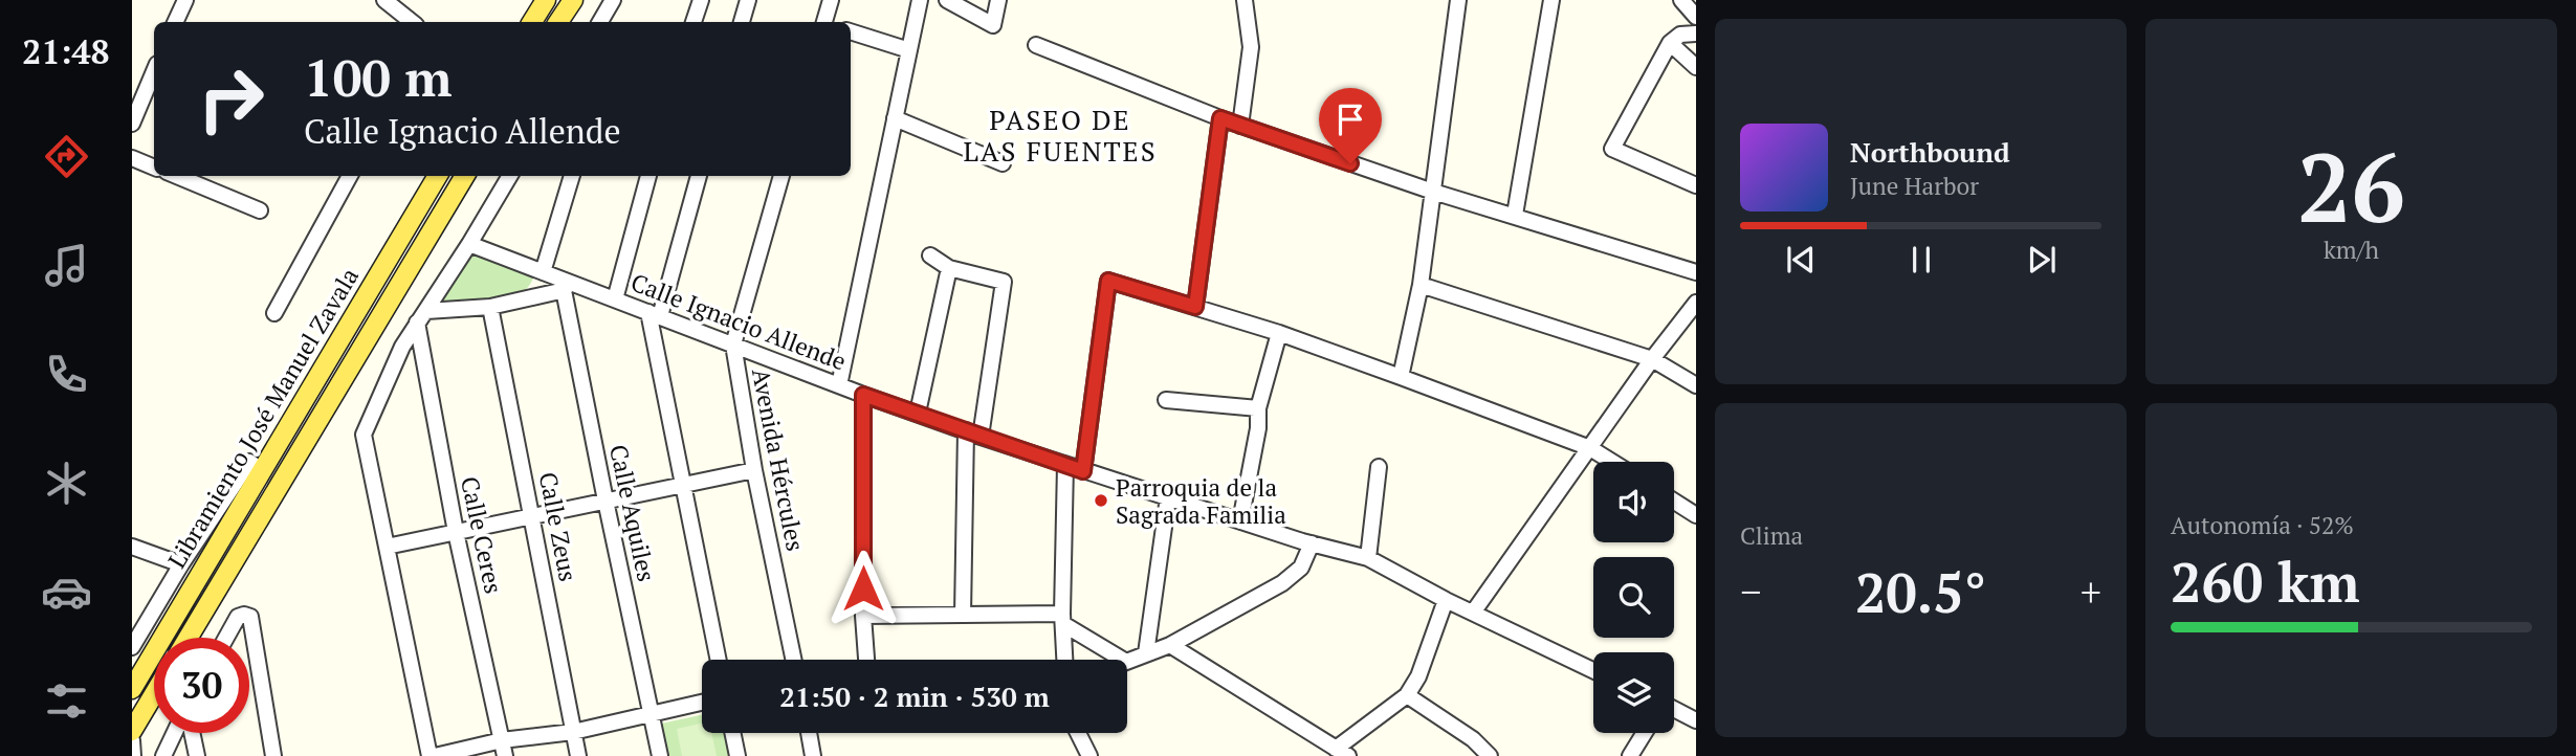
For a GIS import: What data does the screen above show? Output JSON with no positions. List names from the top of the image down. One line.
{"streets":{"main road":["Libramiento José Manuel Zavala"],"street":["Calle Ignacio Allende","Avenida Hércules","Calle Aquiles","Calle Zeus","Calle Ceres"]},"crossings":[["Calle Ignacio Allende","Avenida Hércules"],["Calle Ignacio Allende","Calle Aquiles"]],"districts":["PASEO DE LAS FUENTES"],"places":["Parroquia de la Sagrada Familia"],"page":{"tabs":"21:48","tile":[["26","km/h"],"Clima",["Autonomía · 52%","260 km"]],"turn":["100 m","Calle Ignacio Allende"],"song":["Northbound","June Harbor"],"heat":["−","20.5°","+"],"limit":"30","trip":"21:50 · 2 min · 530 m"}}
